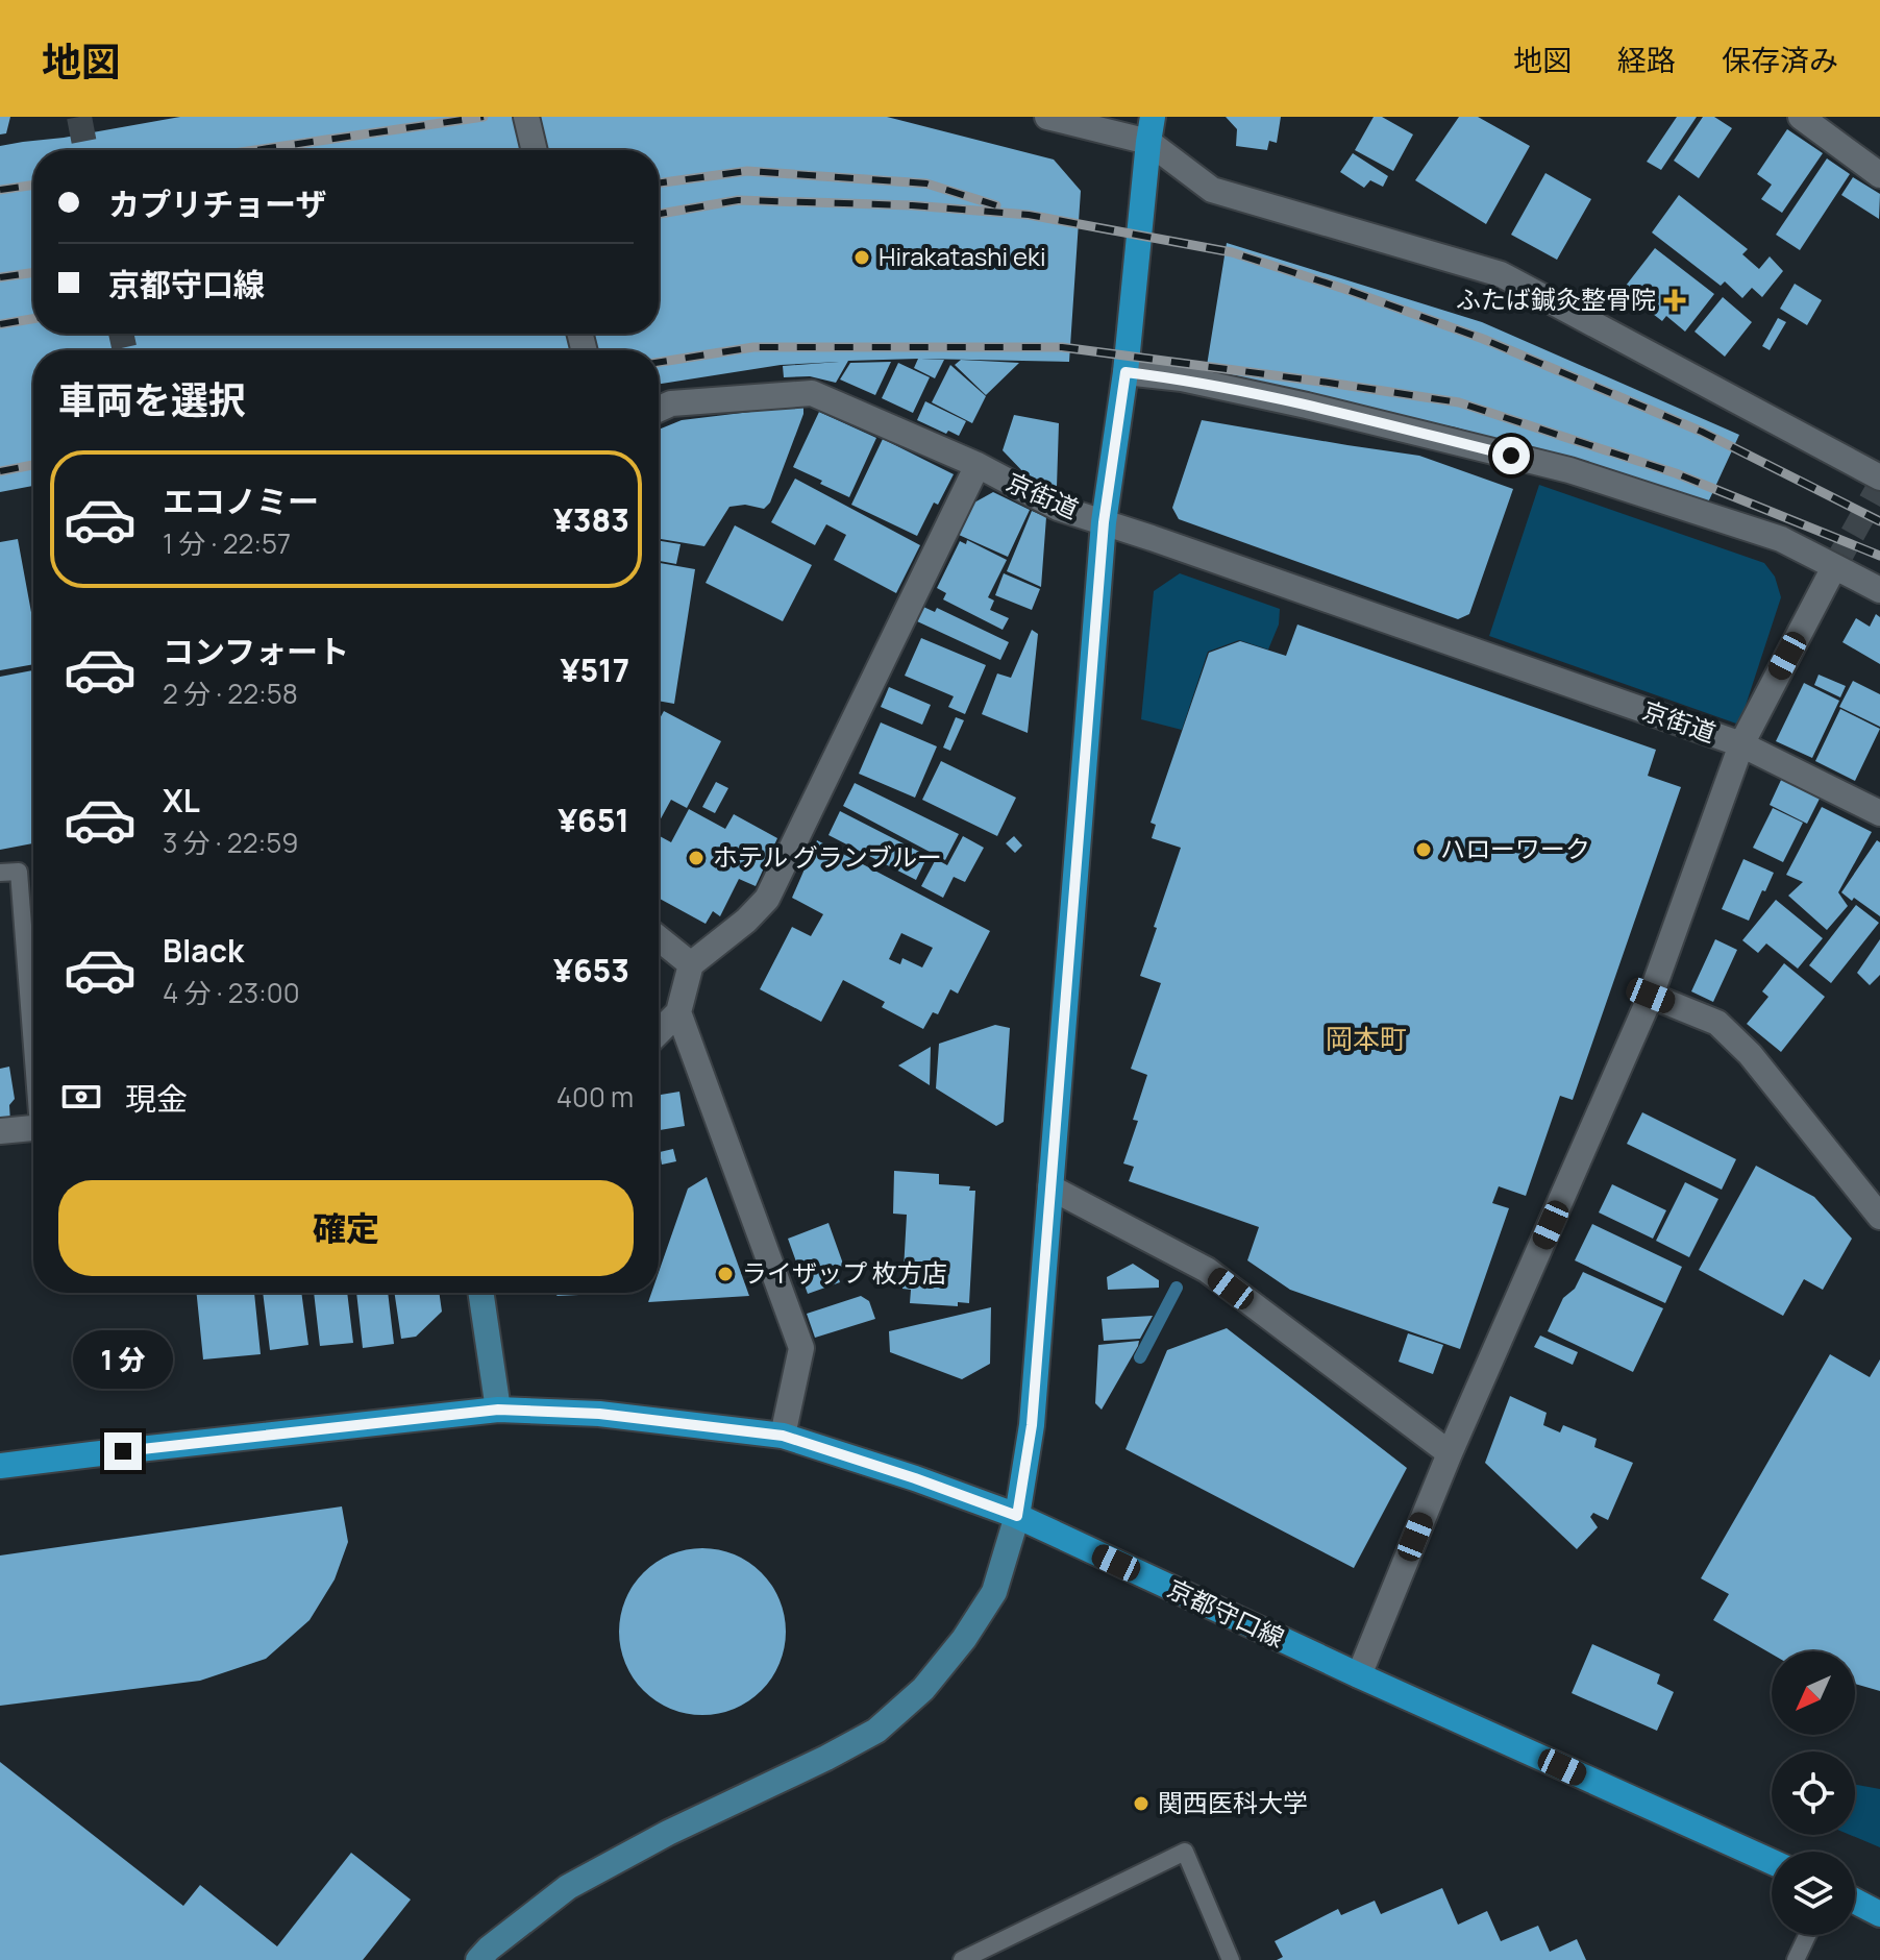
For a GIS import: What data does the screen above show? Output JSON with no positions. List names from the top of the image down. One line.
{"streets":{"main road":["京都守口線"],"street":["京街道"]},"districts":["岡本町"],"places":{"other":["Hirakatashi eki","ハローワーク","ホテル グランブルー","ライザップ 枚方店","関西医科大学"],"health":["ふたば鍼灸整骨院"]},"north":"bottom left","page":{"header":"地図","nav":["地図","経路","保存済み"],"banner":["カプリチョーザ","京都守口線"],"heading":"車両を選択","list":[{"name":"エコノミー","note":"1 分 · 22:57","value":"¥383"},{"name":"コンフォート","note":"2 分 · 22:58","value":"¥517"},{"name":"XL","note":"3 分 · 22:59","value":"¥651"},{"name":"Black","note":"4 分 · 23:00","value":"¥653"}],"pay":["現金","400 m"],"buttons":"確定","bubble":"1 分"}}
